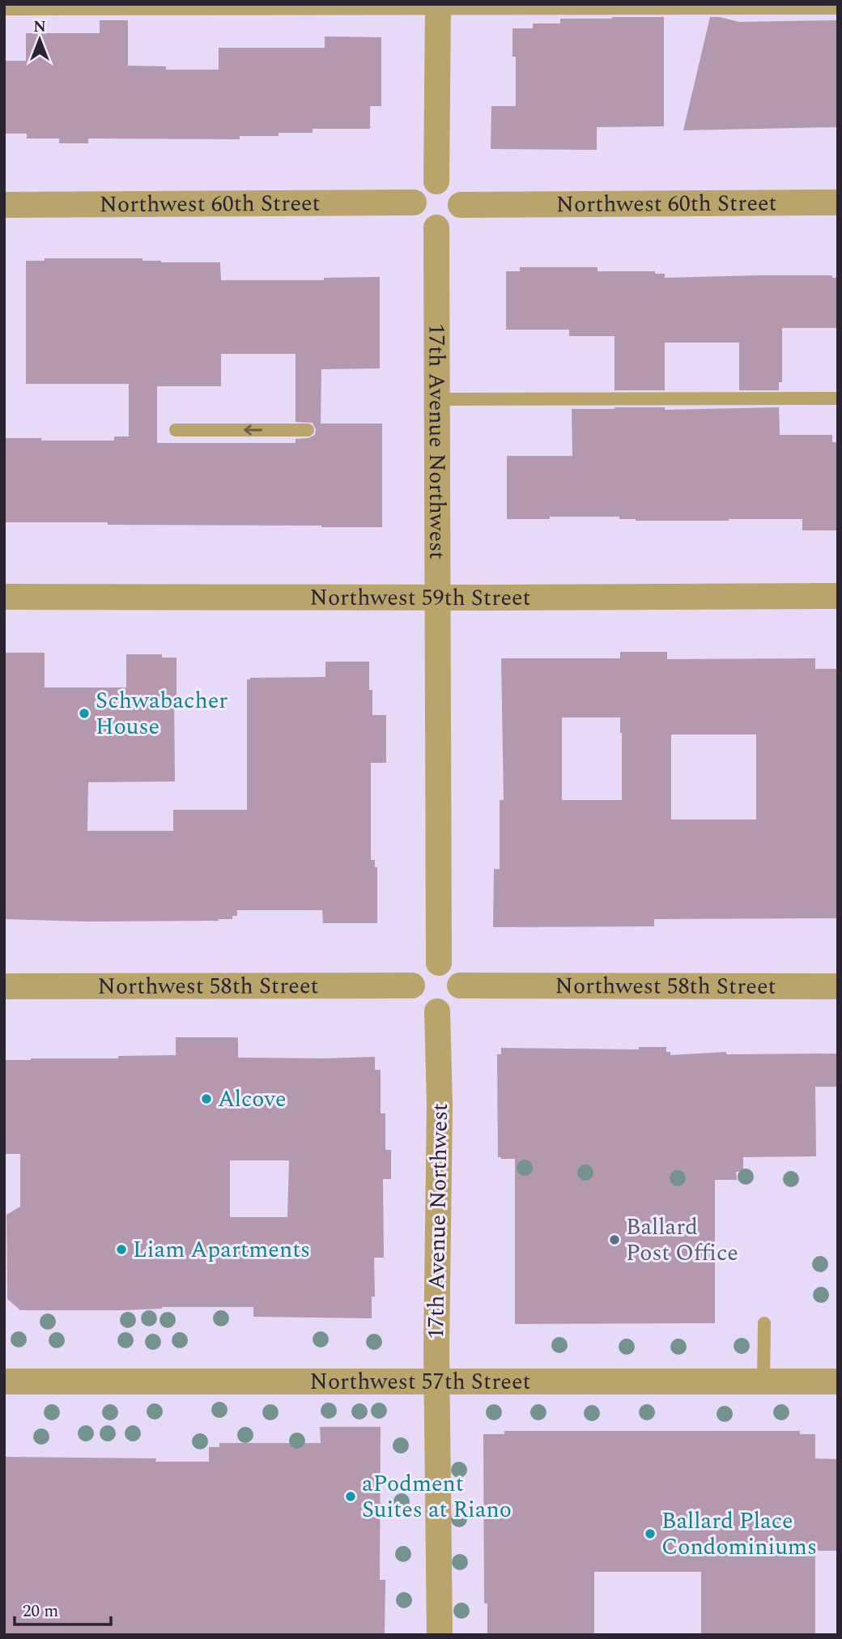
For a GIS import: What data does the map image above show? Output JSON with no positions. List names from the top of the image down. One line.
{"streets":{"street":["Northwest 60th Street","17th Avenue Northwest","Northwest 59th Street","Northwest 58th Street","Northwest 57th Street"]},"crossings":[["Northwest 60th Street","17th Avenue Northwest"],["17th Avenue Northwest","Northwest 59th Street"],["17th Avenue Northwest","Northwest 58th Street"],["17th Avenue Northwest","Northwest 57th Street"]],"places":["Schwabacher House","Alcove","Ballard Post Office","Liam Apartments","aPodment Suites at Riano","Ballard Place Condominiums"],"scale_bar":"20 m","north":"top"}
